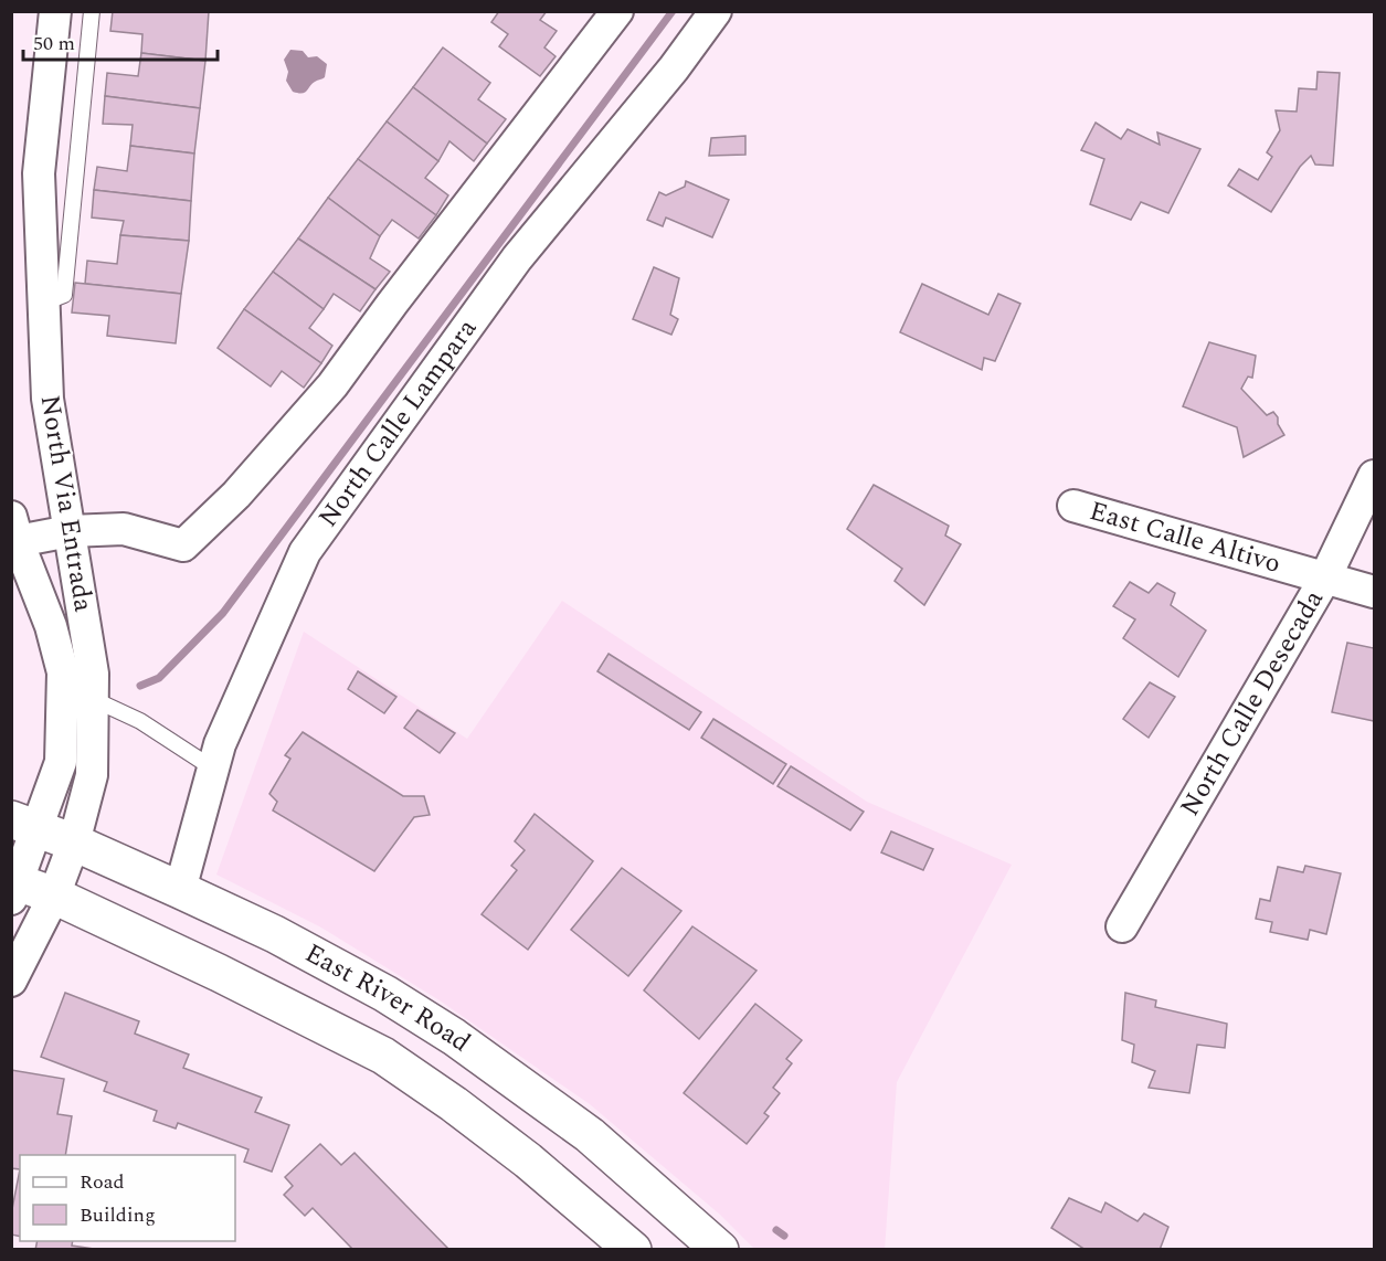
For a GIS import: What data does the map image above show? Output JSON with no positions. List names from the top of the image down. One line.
{"streets":{"main road":["East River Road"],"street":["North Calle Lampara","North Via Entrada","East Calle Altivo","North Calle Desecada"]},"crossings":[["North Calle Lampara","East River Road"],["North Via Entrada","East River Road"],["East Calle Altivo","North Calle Desecada"]],"legend":["Road","Building"],"scale_bar":"50 m"}
